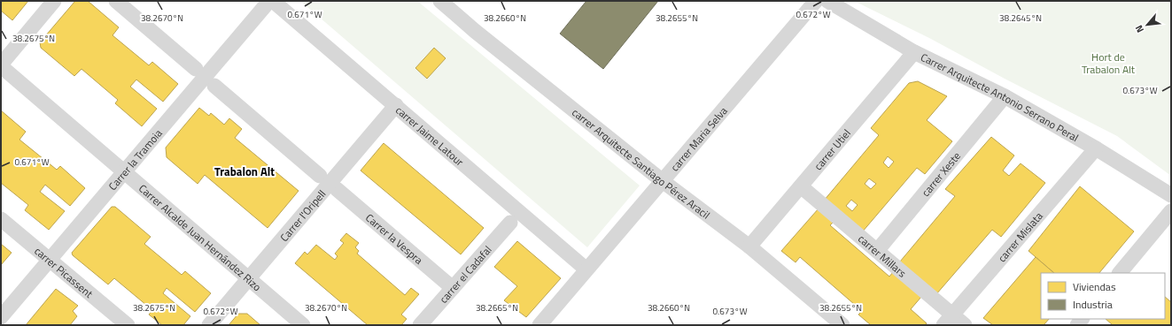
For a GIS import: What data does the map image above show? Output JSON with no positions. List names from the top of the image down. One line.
{"streets":{"street":["Carrer Arquitecte Antonio Serrano Peral","carrer Jaime Latour","carrer Maria Selva","carrer Utiel","Carrer la Tramoia","carrer Arquitecte Santiago Pérez Aracil","carrer Xeste","Carrer l'Oripell","Carrer Alcalde Juan Hernández Rizo","carrer Mislata","Carrer la Vespra","carrer Millars","carrer Picassent","carrer el Cadafal"]},"crossings":[["Carrer Arquitecte Antonio Serrano Peral","carrer Utiel"],["Carrer Arquitecte Antonio Serrano Peral","carrer Xeste"],["Carrer Arquitecte Antonio Serrano Peral","carrer Mislata"],["carrer Jaime Latour","carrer Maria Selva"],["carrer Jaime Latour","Carrer l'Oripell"],["carrer Maria Selva","carrer Arquitecte Santiago Pérez Aracil"],["carrer Utiel","carrer Arquitecte Santiago Pérez Aracil"],["carrer Utiel","carrer Millars"],["Carrer la Tramoia","Carrer Alcalde Juan Hernández Rizo"],["Carrer la Tramoia","carrer Picassent"],["carrer Xeste","carrer Millars"],["Carrer l'Oripell","Carrer Alcalde Juan Hernández Rizo"],["carrer Mislata","carrer Millars"],["Carrer la Vespra","carrer el Cadafal"]],"districts":["Trabalon Alt"],"parks":["Hort de Trabalon Alt"],"legend":["Viviendas","Industria"],"north":"bottom left","coordinates":["0.672°W","0.671°W","38.2670°N","38.2660°N","38.2655°N","38.2645°N","38.2675°N","0.673°W","38.2665°N"]}
